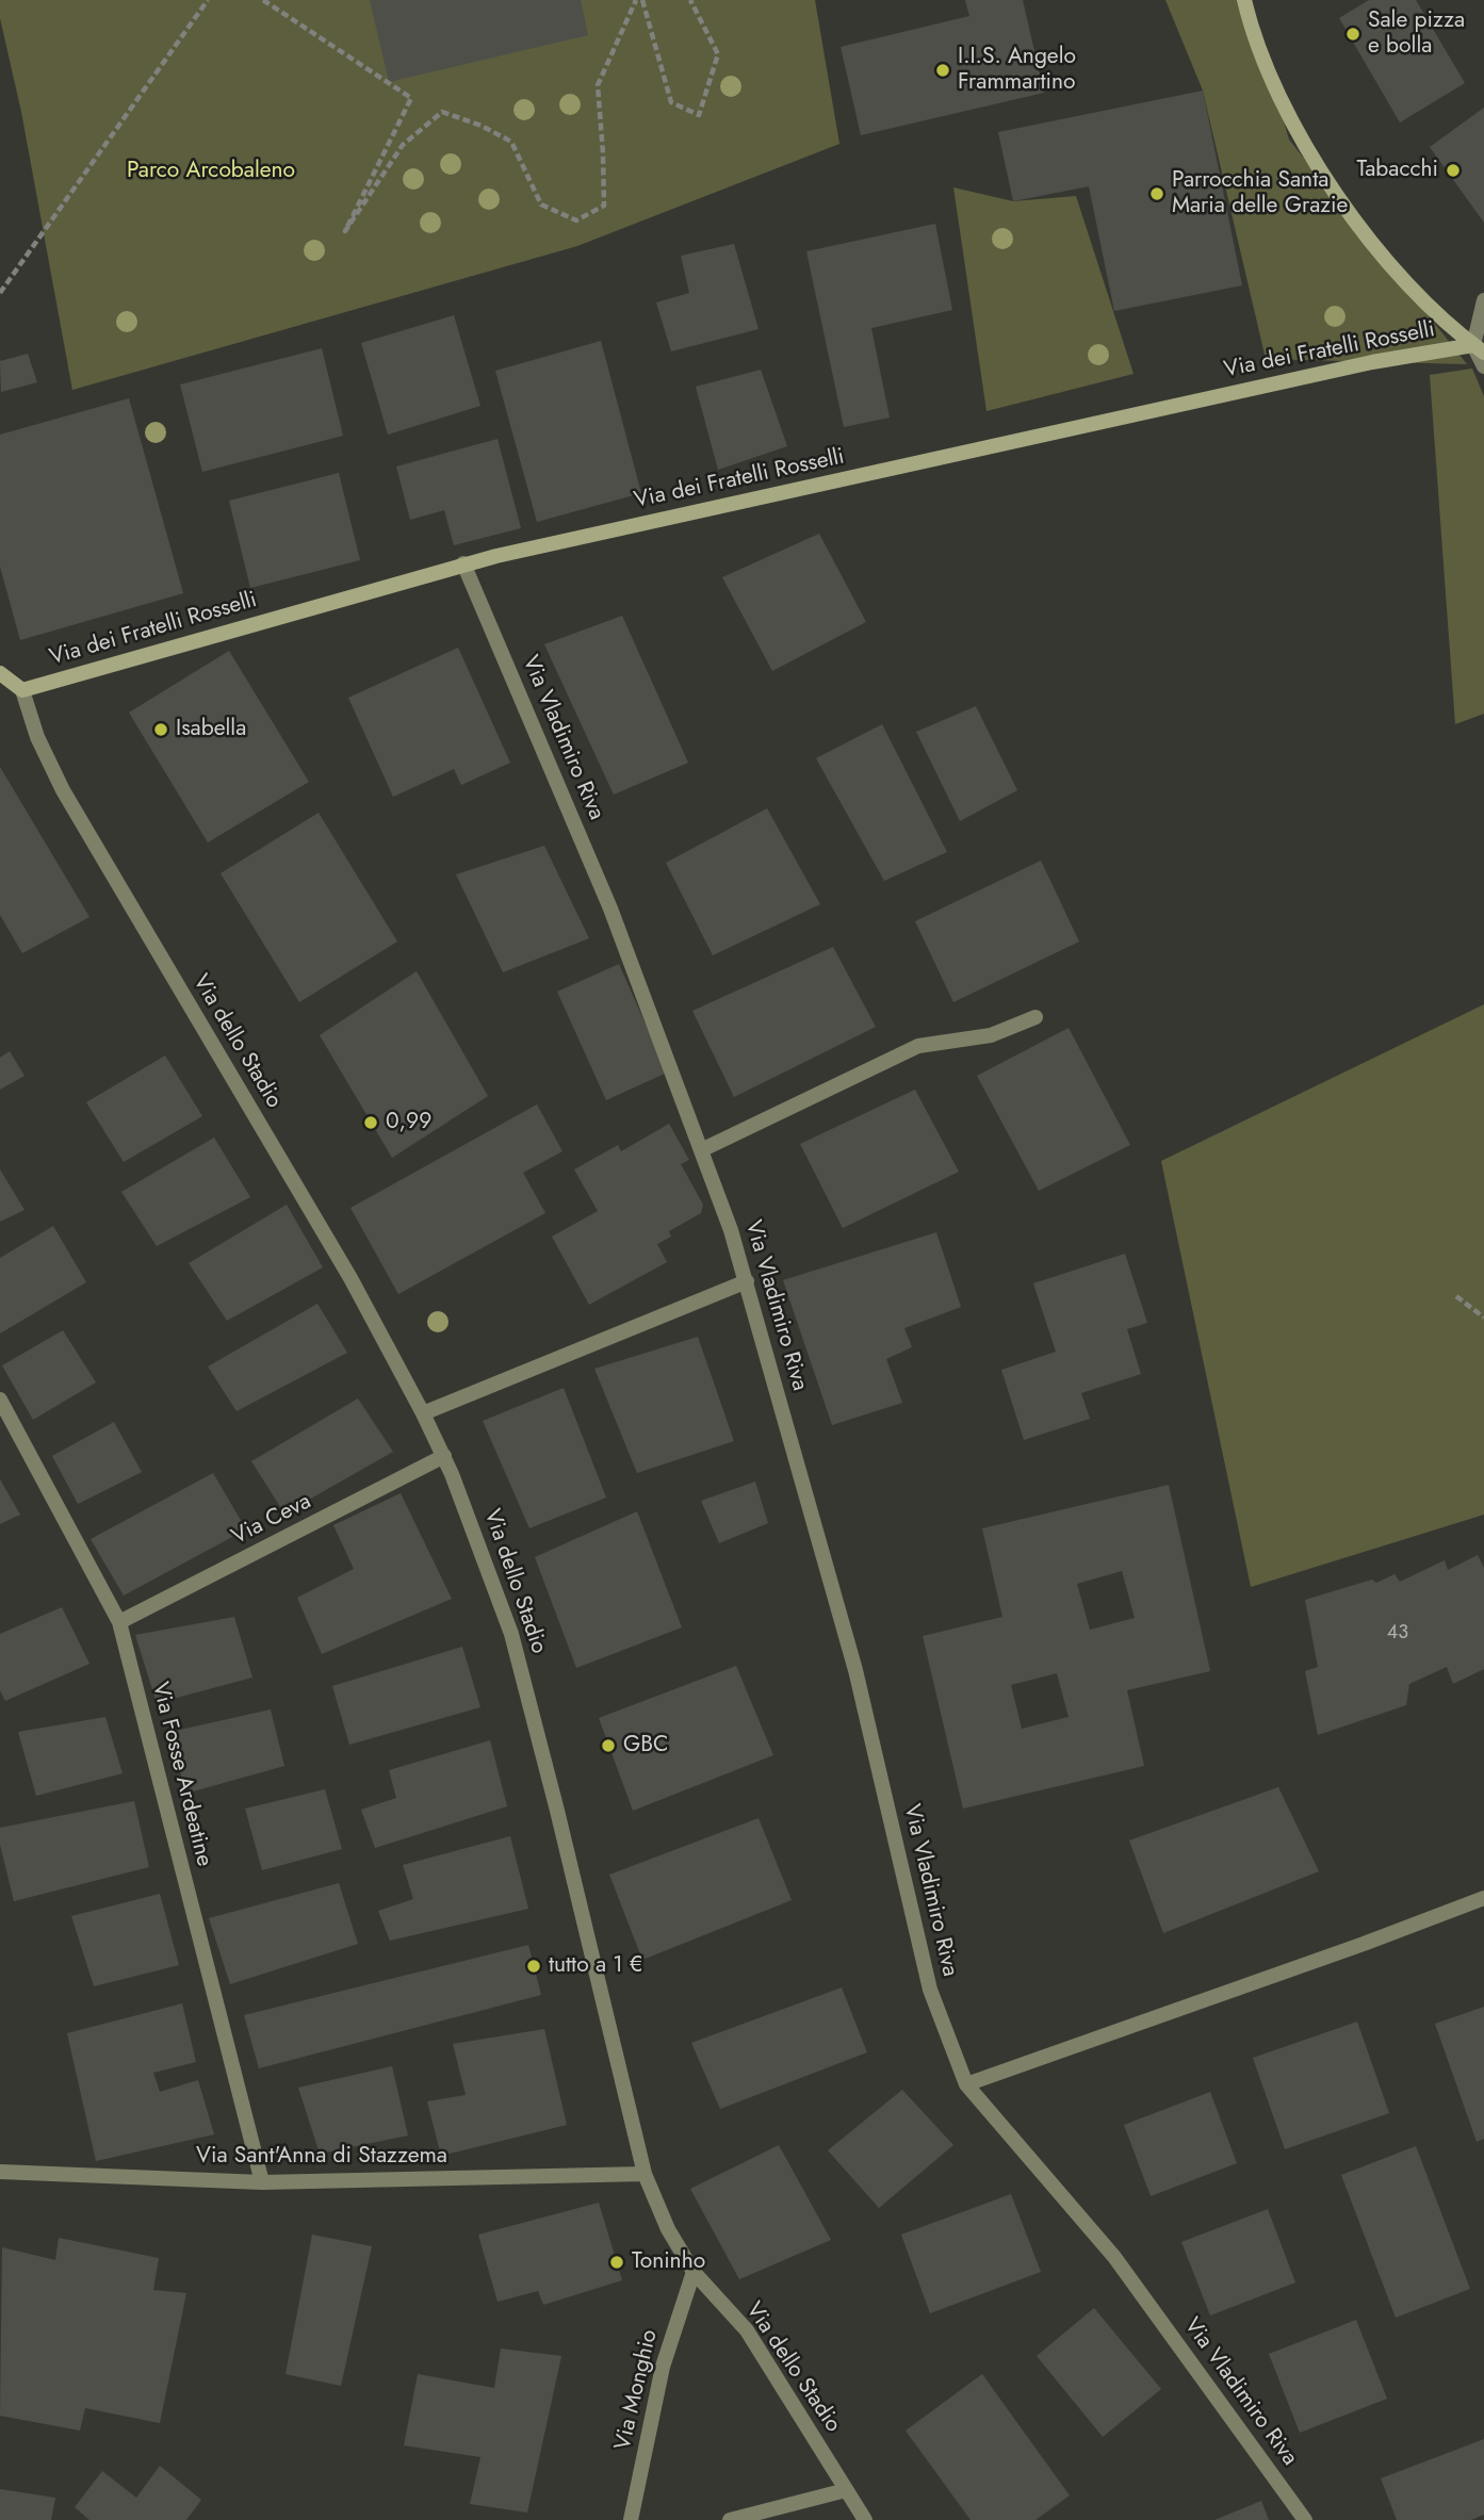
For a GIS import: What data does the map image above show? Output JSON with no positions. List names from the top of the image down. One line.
{"streets":{"street":["Via dei Fratelli Rosselli","Via Vladimiro Riva","Via dello Stadio","Via Ceva","Via Fosse Ardeatine","Via Sant'Anna di Stazzema","Via Monghio"]},"crossings":[["Via dei Fratelli Rosselli","Via Vladimiro Riva"],["Via dei Fratelli Rosselli","Via dello Stadio"],["Via dello Stadio","Via Ceva"],["Via dello Stadio","Via Sant'Anna di Stazzema"],["Via dello Stadio","Via Monghio"],["Via Ceva","Via Fosse Ardeatine"],["Via Fosse Ardeatine","Via Sant'Anna di Stazzema"]],"parks":["Parco Arcobaleno"],"places":["Sale pizza e bolla","I.I.S. Angelo Frammartino","Tabacchi","Parrocchia Santa Maria delle Grazie","Isabella","0,99","GBC","tutto a 1 €","Toninho"],"house_numbers":["43"]}
